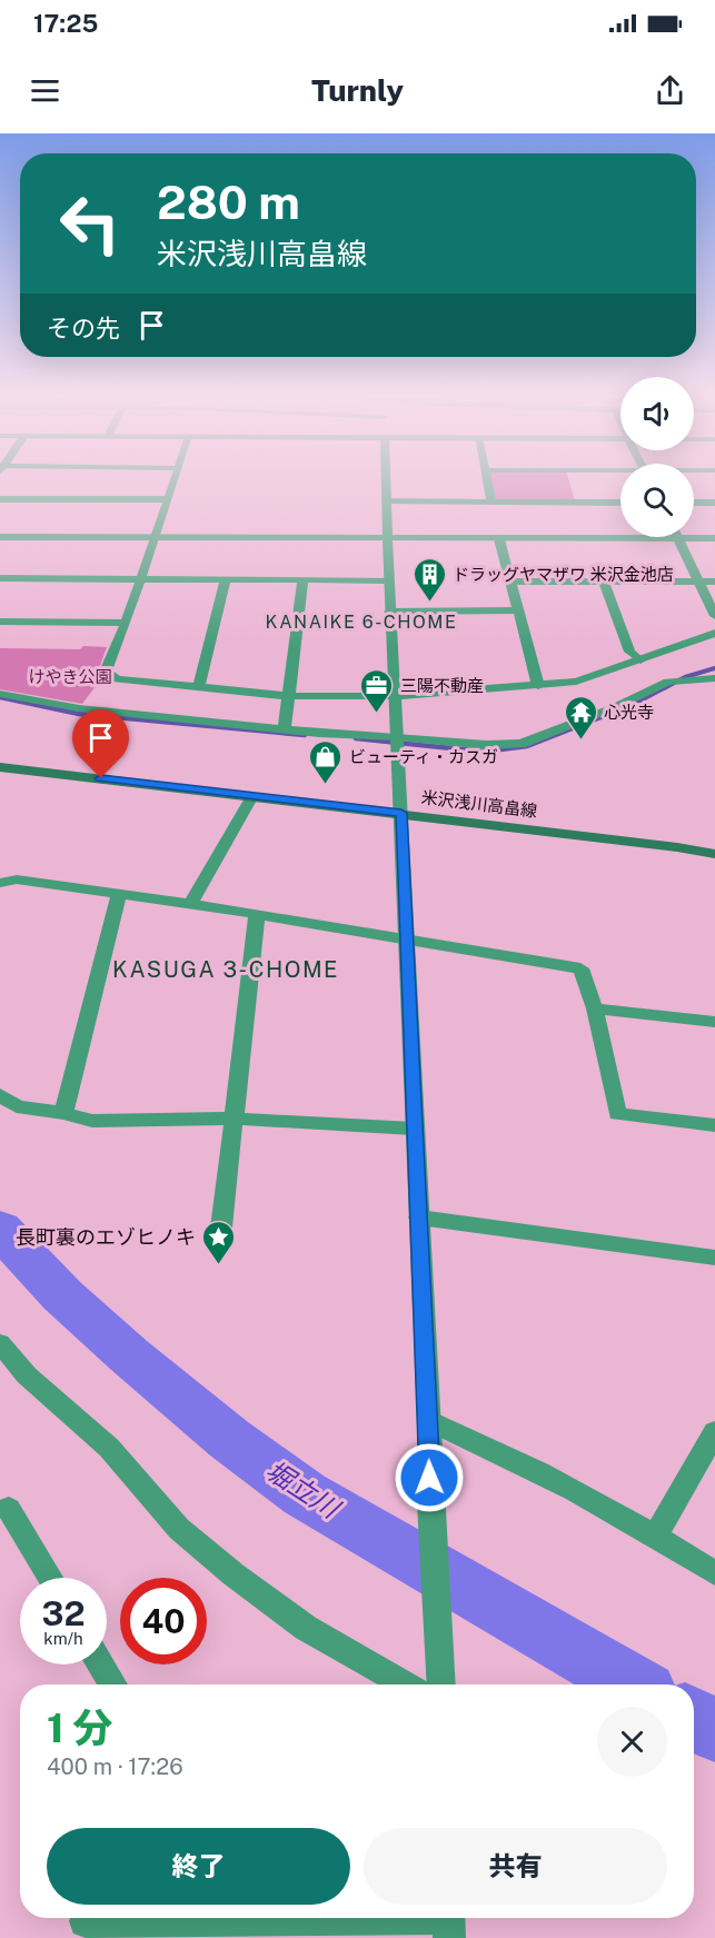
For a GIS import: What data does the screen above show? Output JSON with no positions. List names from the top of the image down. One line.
{"streets":{"main road":["米沢浅川高畠線"]},"districts":["KANAIKE 6-CHOME","KASUGA 3-CHOME"],"water":["堀立川"],"parks":["けやき公園"],"places":{"building":["ドラッグヤマザワ 米沢金池店"],"office":["三陽不動産"],"temple":["心光寺"],"shop":["ビューティ・カスガ"],"place":["長町裏のエゾヒノキ"]},"page":{"status":"17:25","header":"Turnly","turn":["280 m","米沢浅川高畠線"],"then":"その先","speed":"32 km/h","limit":"40","heading":["1 分","400 m · 17:26"],"buttons":["終了","共有"]}}
